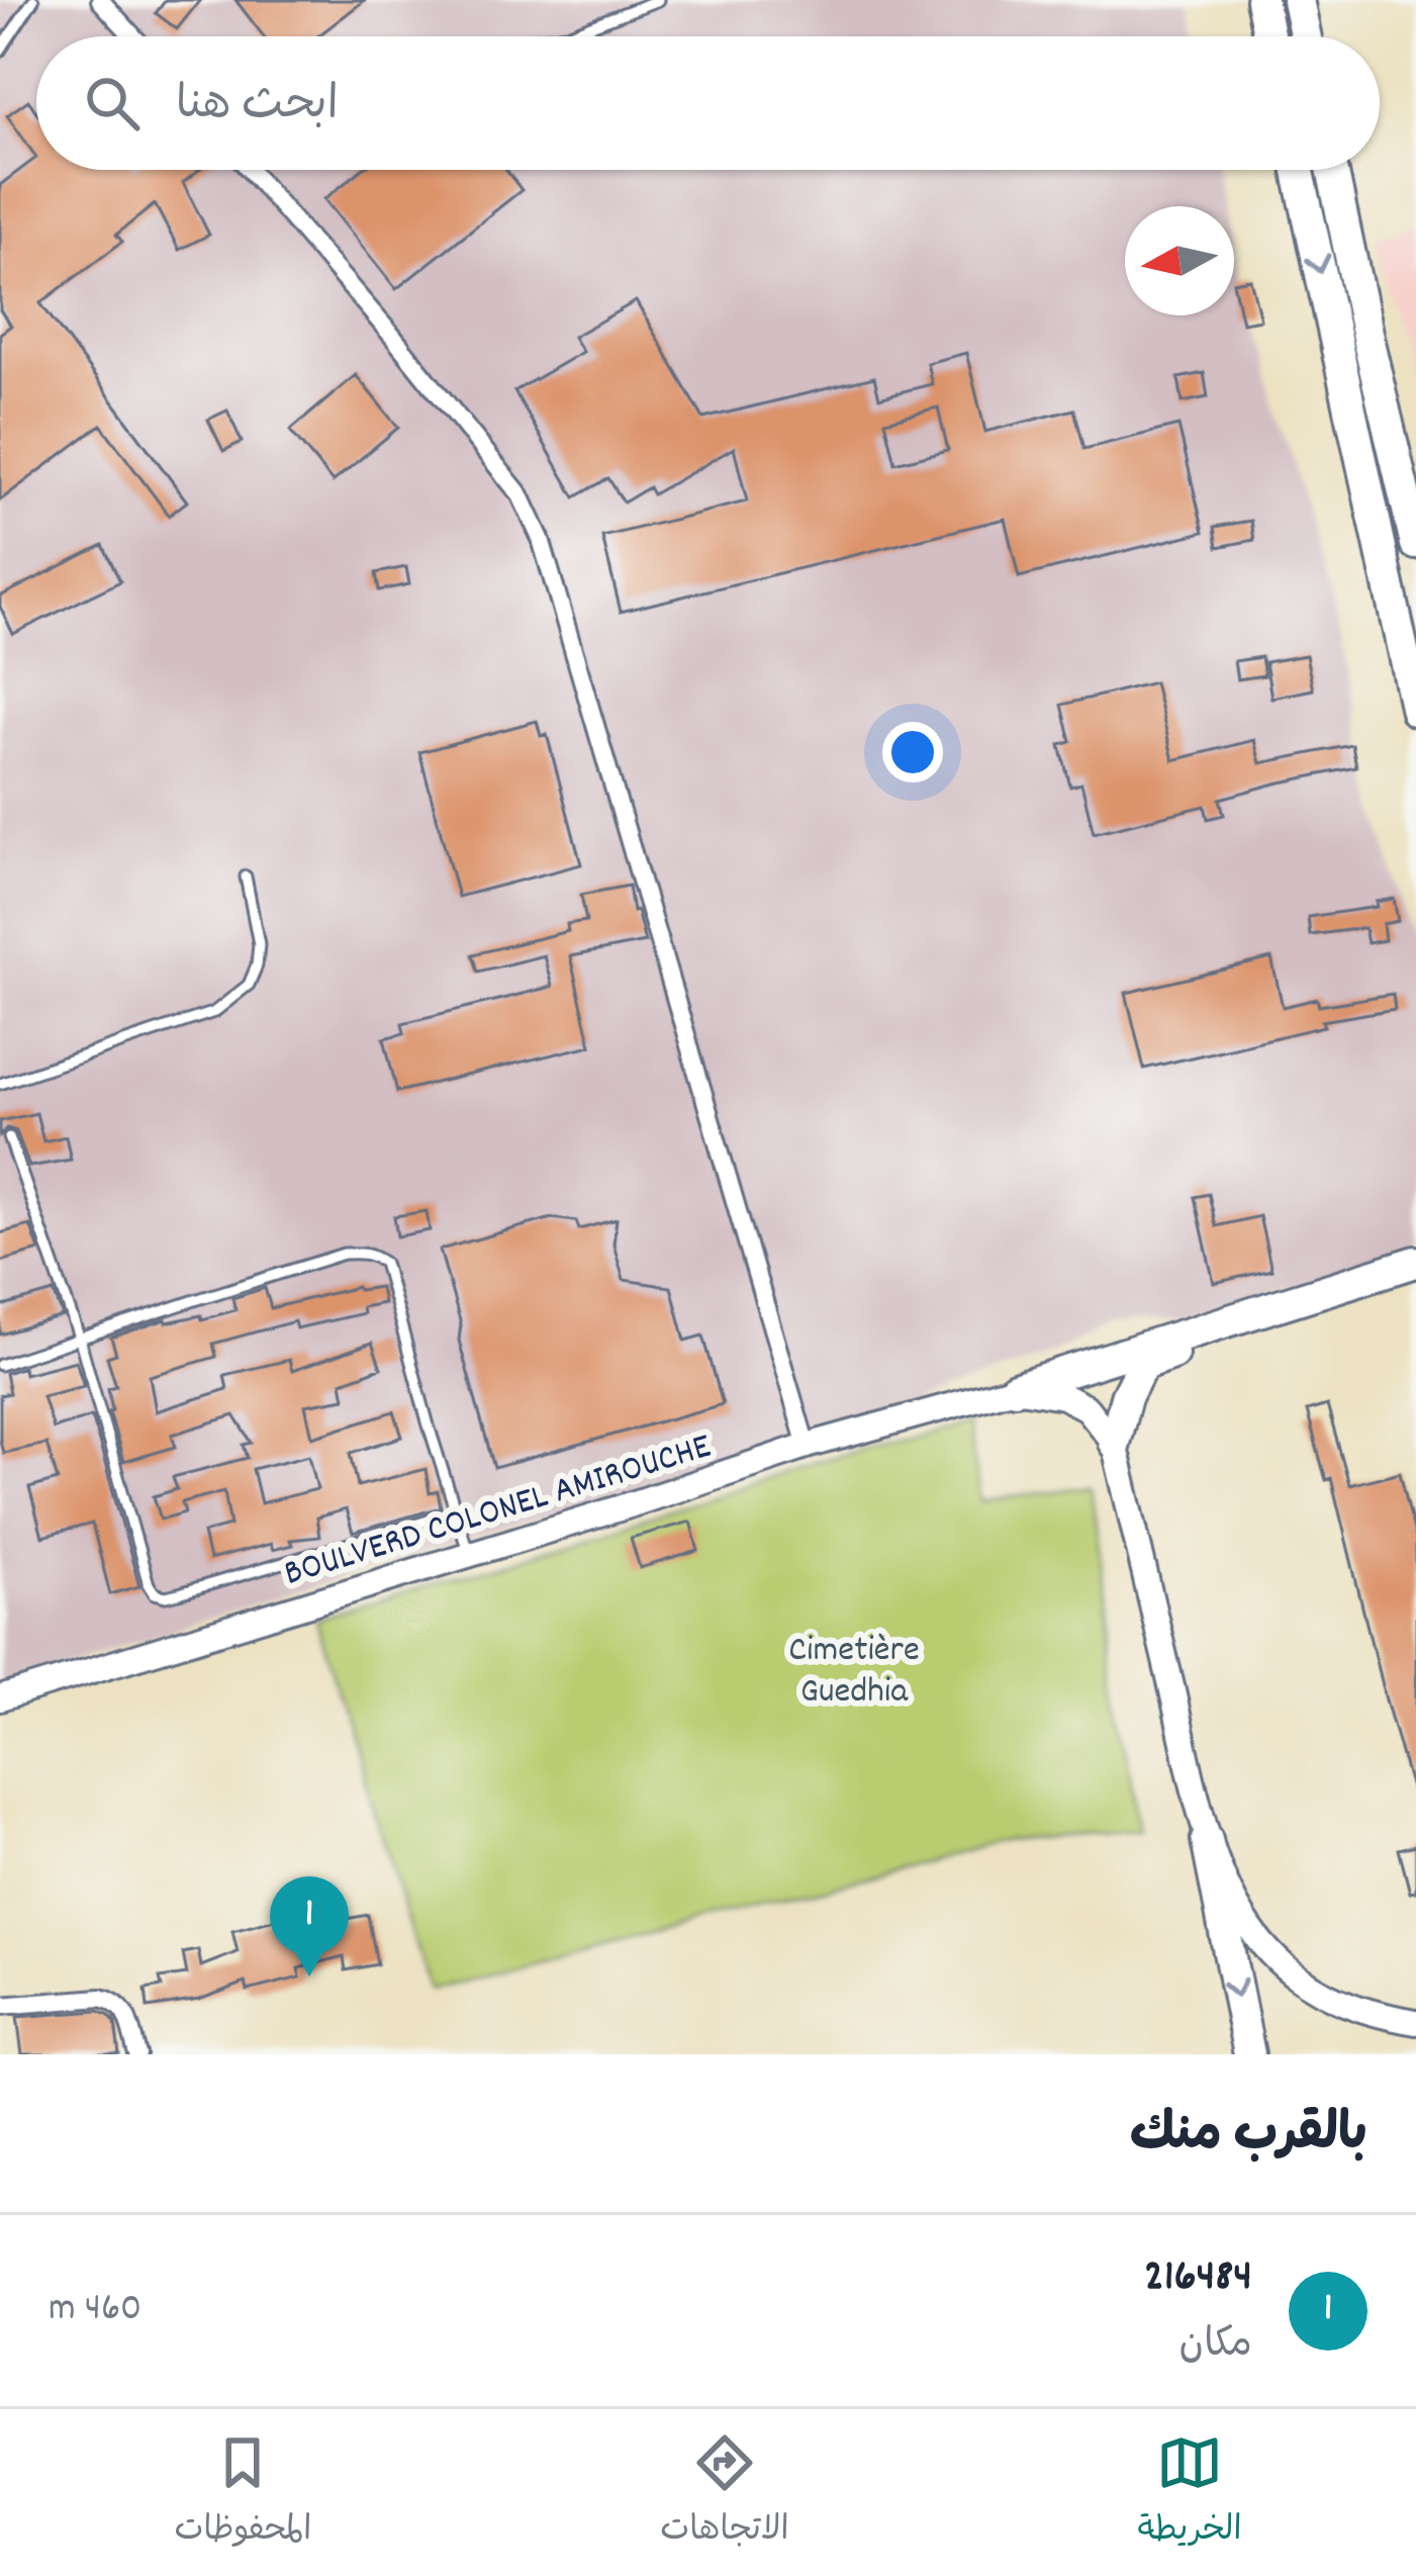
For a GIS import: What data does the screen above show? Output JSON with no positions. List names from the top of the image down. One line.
{"streets":{"main road":["BOULVERD COLONEL AMIROUCHE"]},"parks":["Cimetière Guedhia"],"north":"left","page":{"search":"ابحث هنا","pins":"1","heading":"بالقرب منك","list":[{"mark":"1","name":"216484","note":"مكان","value":"460 m"}],"nav":["الخريطة","الاتجاهات","المحفوظات"]}}
